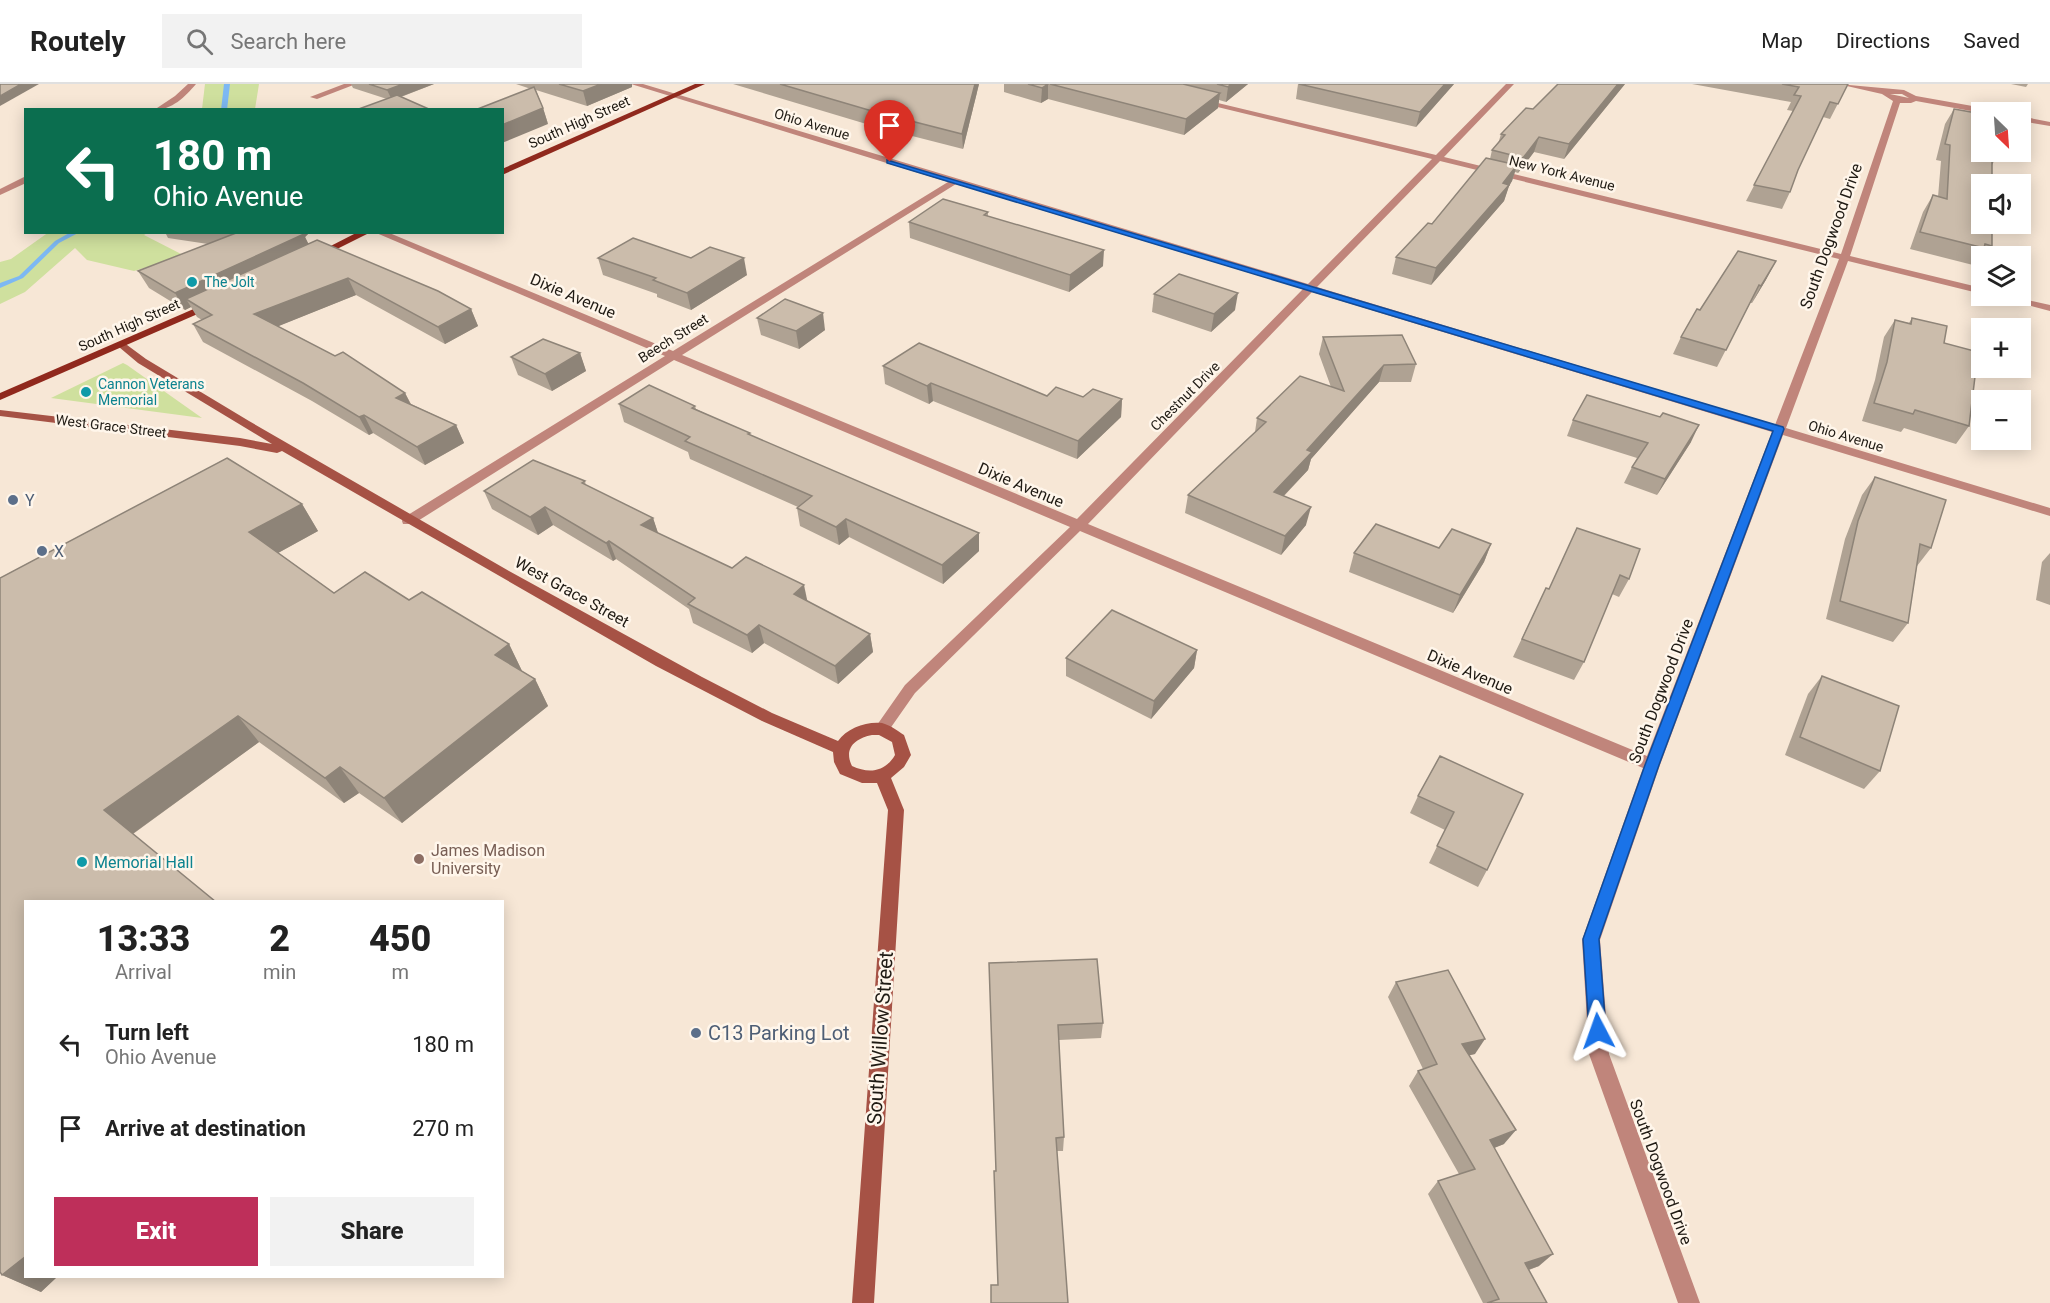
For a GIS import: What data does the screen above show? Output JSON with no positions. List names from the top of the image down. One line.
{"streets":{"main road":["South High Street"],"street":["Ohio Avenue","New York Avenue","South Dogwood Drive","Dixie Avenue","Beech Street","Chestnut Drive","West Grace Street","South Willow Street"]},"crossings":[["South High Street","Ohio Avenue"],["South High Street","West Grace Street"],["Ohio Avenue","South Dogwood Drive"],["Ohio Avenue","Beech Street"],["Ohio Avenue","Chestnut Drive"],["New York Avenue","South Dogwood Drive"],["New York Avenue","Chestnut Drive"],["South Dogwood Drive","Dixie Avenue"],["Dixie Avenue","Beech Street"],["Dixie Avenue","Chestnut Drive"],["Beech Street","West Grace Street"],["Chestnut Drive","West Grace Street"],["Chestnut Drive","South Willow Street"],["West Grace Street","South Willow Street"]],"places":["The Jolt","Cannon Veterans Memorial","Y","X","James Madison University","Memorial Hall","C13 Parking Lot"],"north":"bottom right","page":{"header":"Routely","search":"Search here","nav":["Map","Directions","Saved"],"map_buttons":["+","−"],"turn":["180 m","Ohio Avenue"],"eta":["13:33","Arrival","2","min","450","m"],"list":[{"name":"Turn left","note":"Ohio Avenue","value":"180 m"},{"name":"Arrive at destination","value":"270 m"}],"buttons":["Exit","Share"]}}
